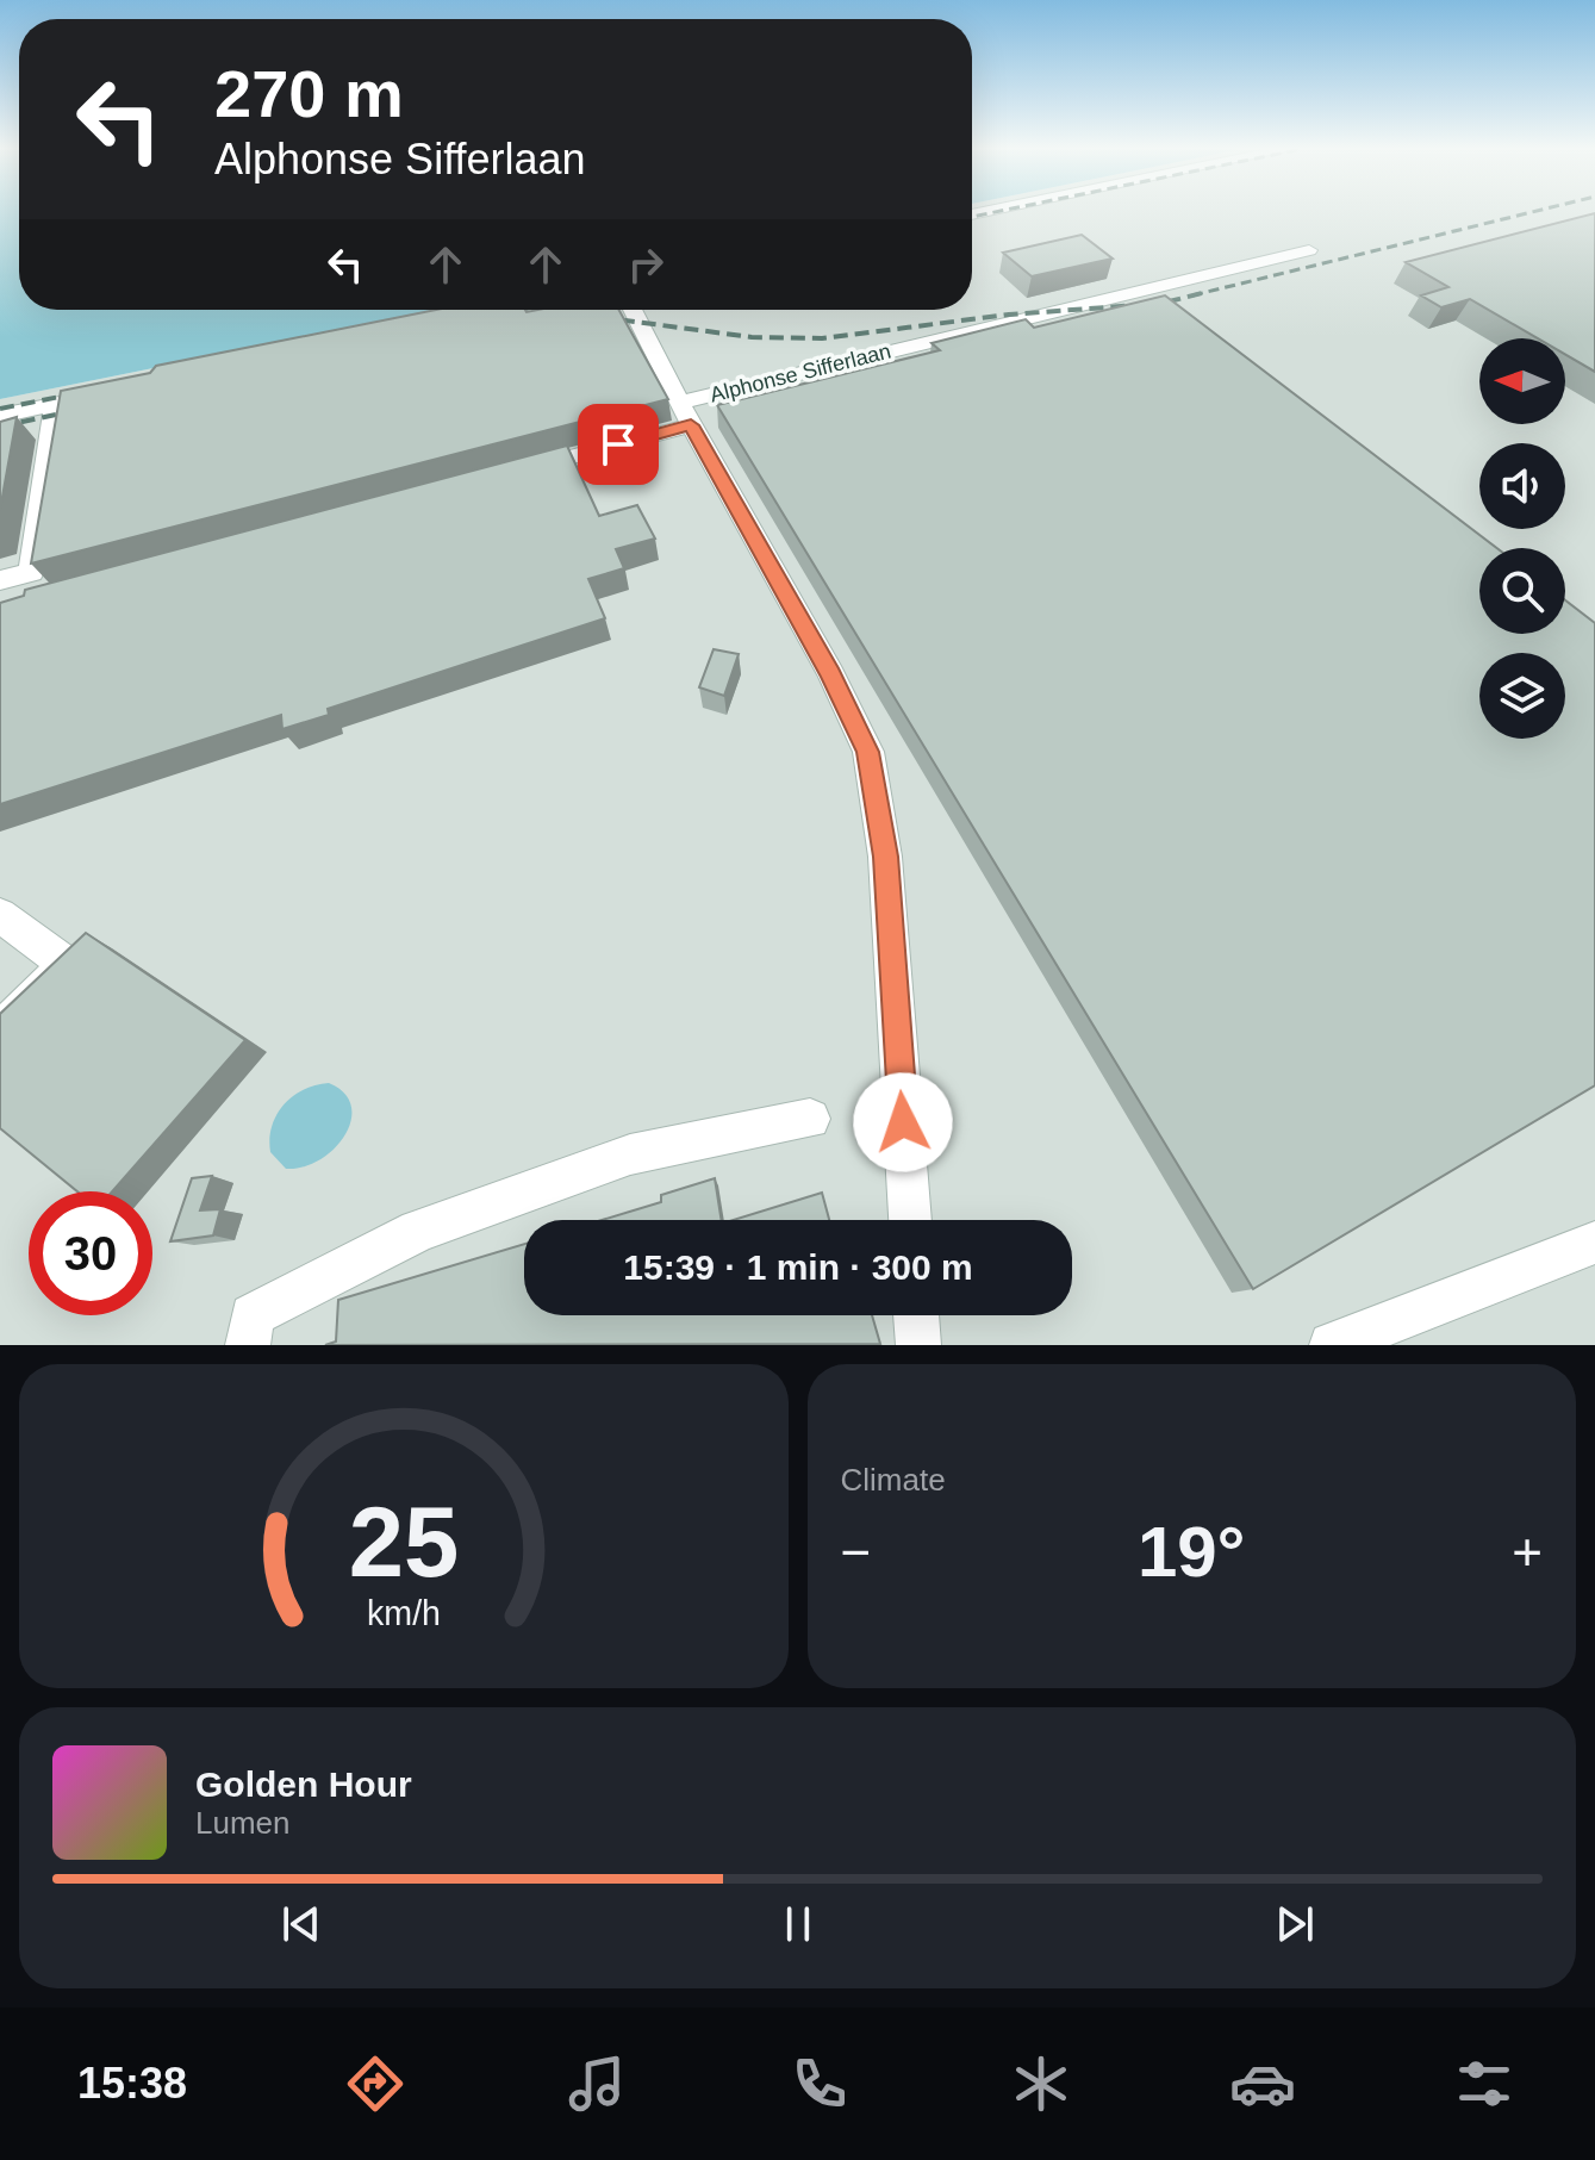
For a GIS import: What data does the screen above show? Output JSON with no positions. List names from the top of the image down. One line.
{"streets":{"street":["Alphonse Sifferlaan"]},"north":"left","page":{"turn":["270 m","Alphonse Sifferlaan"],"limit":"30","trip":"15:39 · 1 min · 300 m","tile":"Climate","heat":["−","19°","+"],"song":["Golden Hour","Lumen"],"tabs":"15:38","gauge":["25","km/h"]}}
